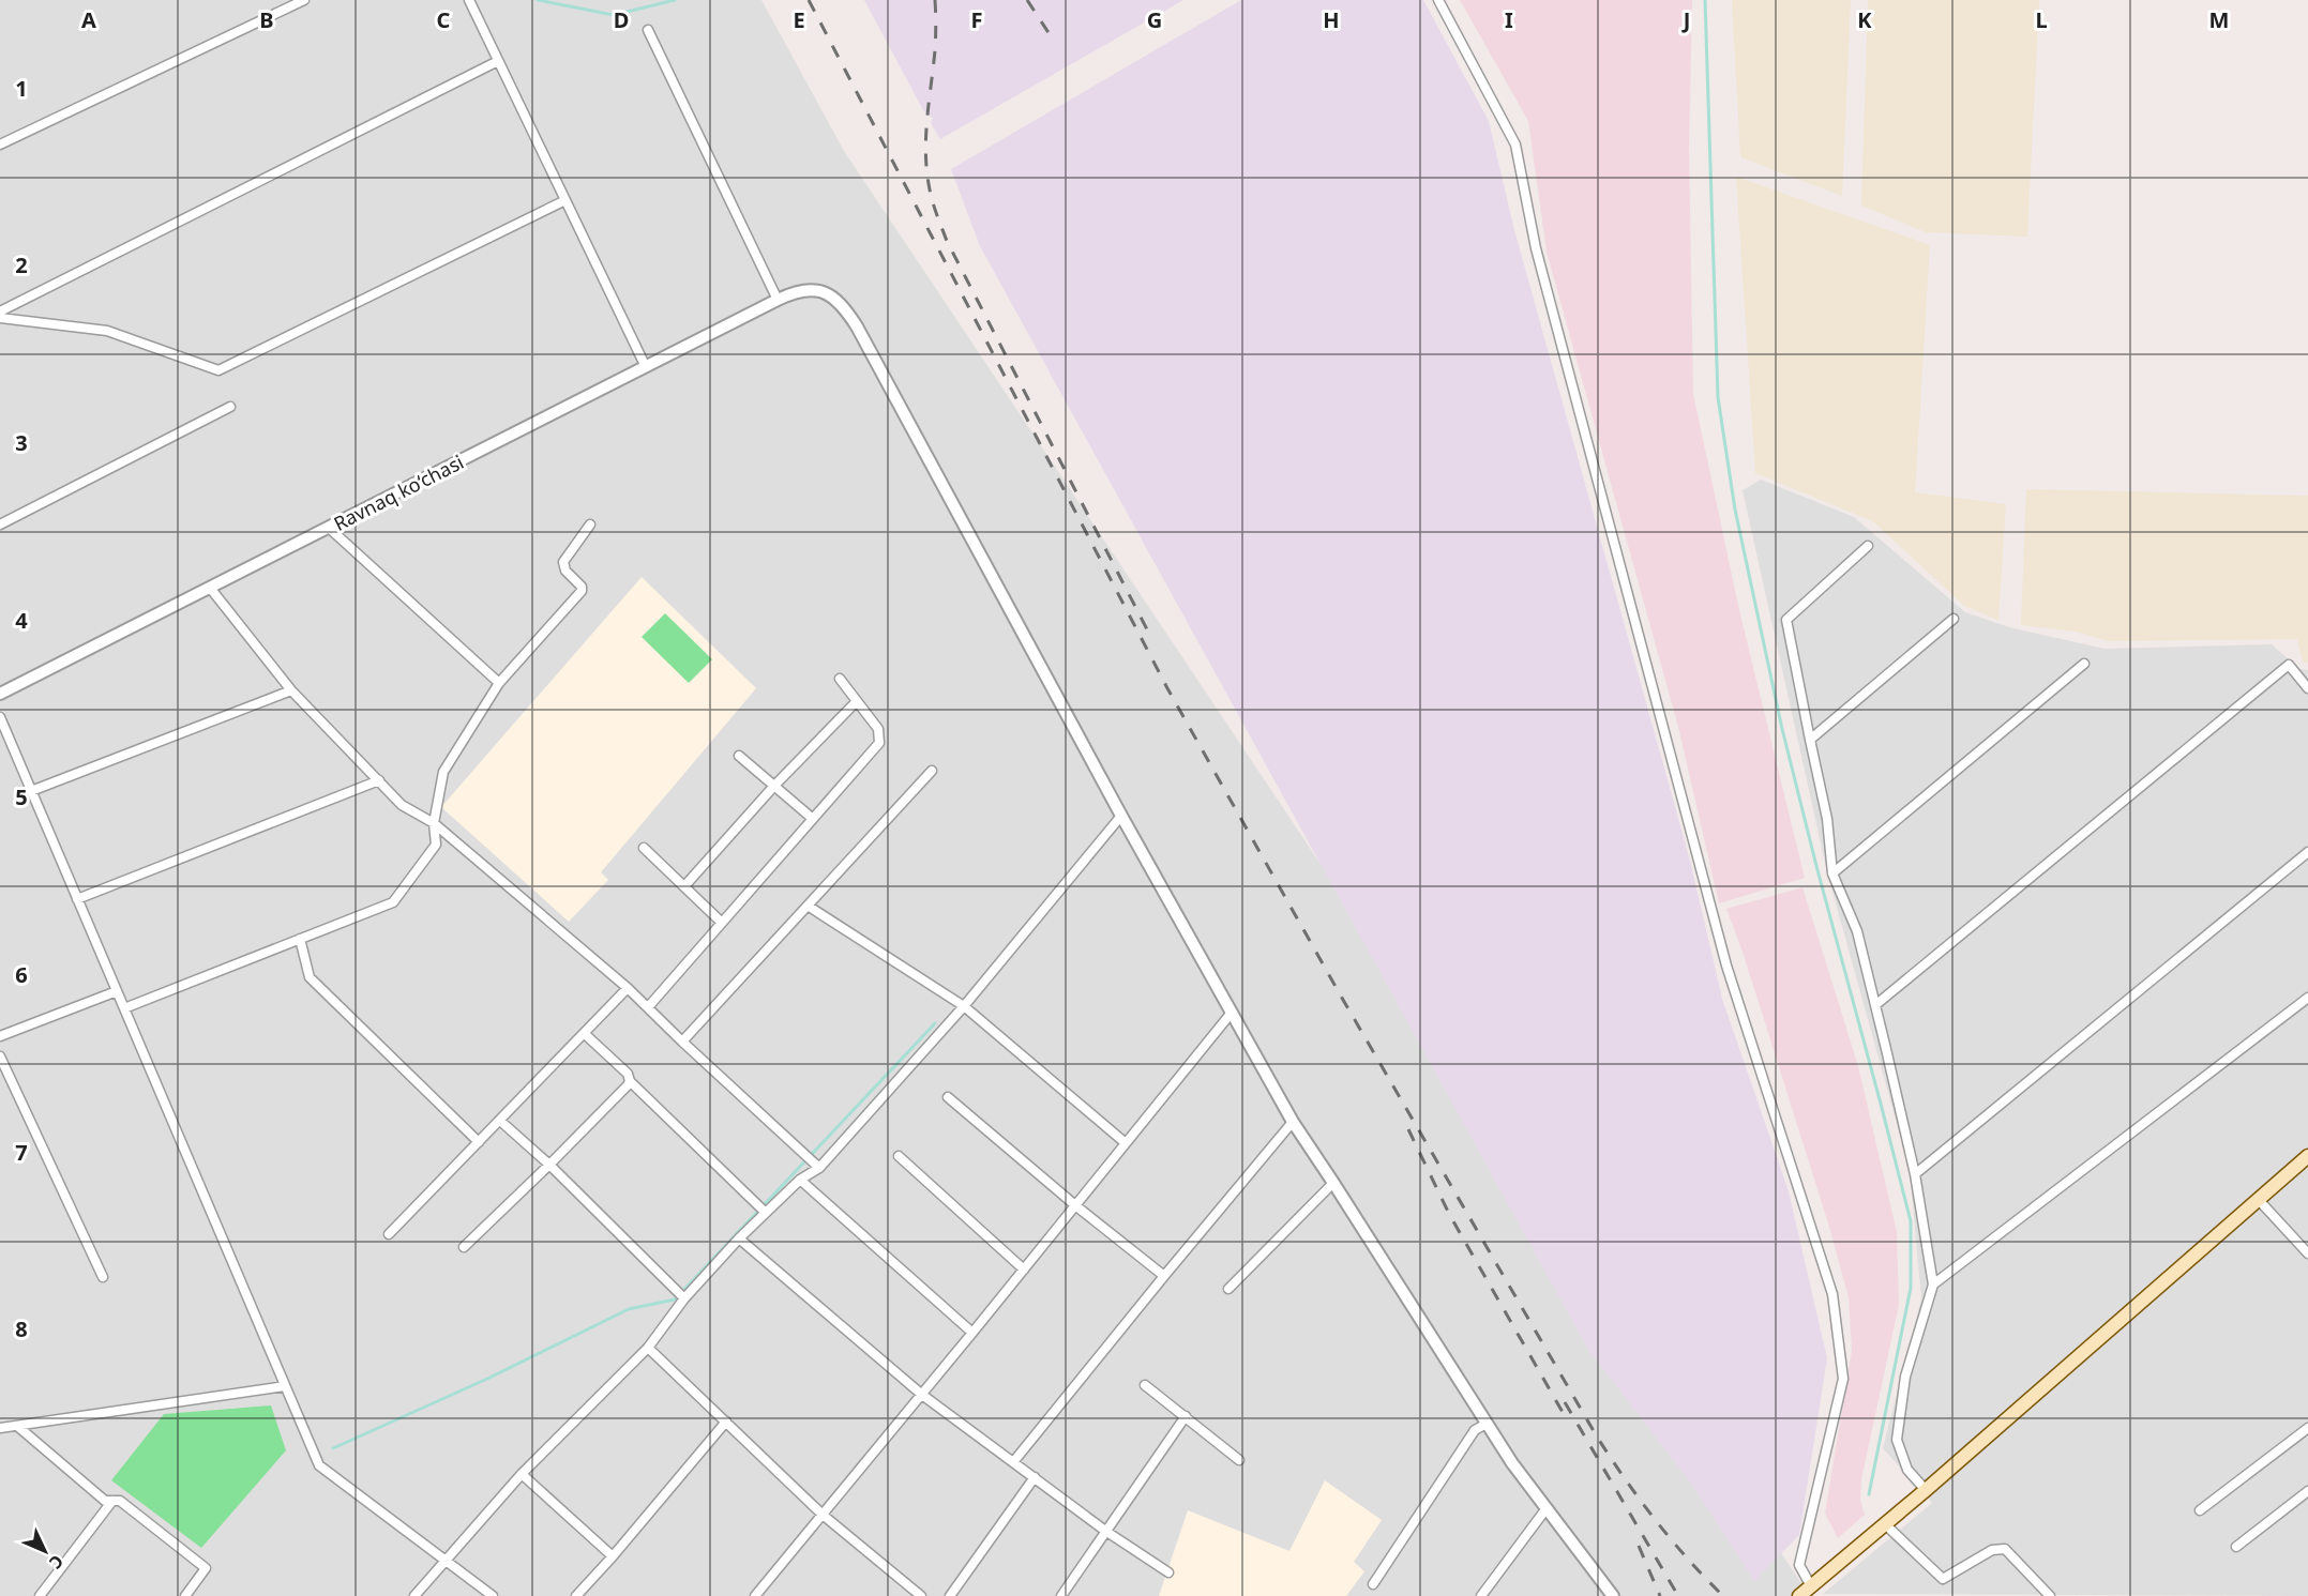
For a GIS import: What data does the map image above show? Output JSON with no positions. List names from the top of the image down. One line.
{"streets":{"street":["Ravnaq ko‘chasi"]},"north":"bottom right","grid":{"columns":["A","B","C","D","E","F","G","H","I","J","K","L","M"],"rows":["1","2","3","4","5","6","7","8"]}}
